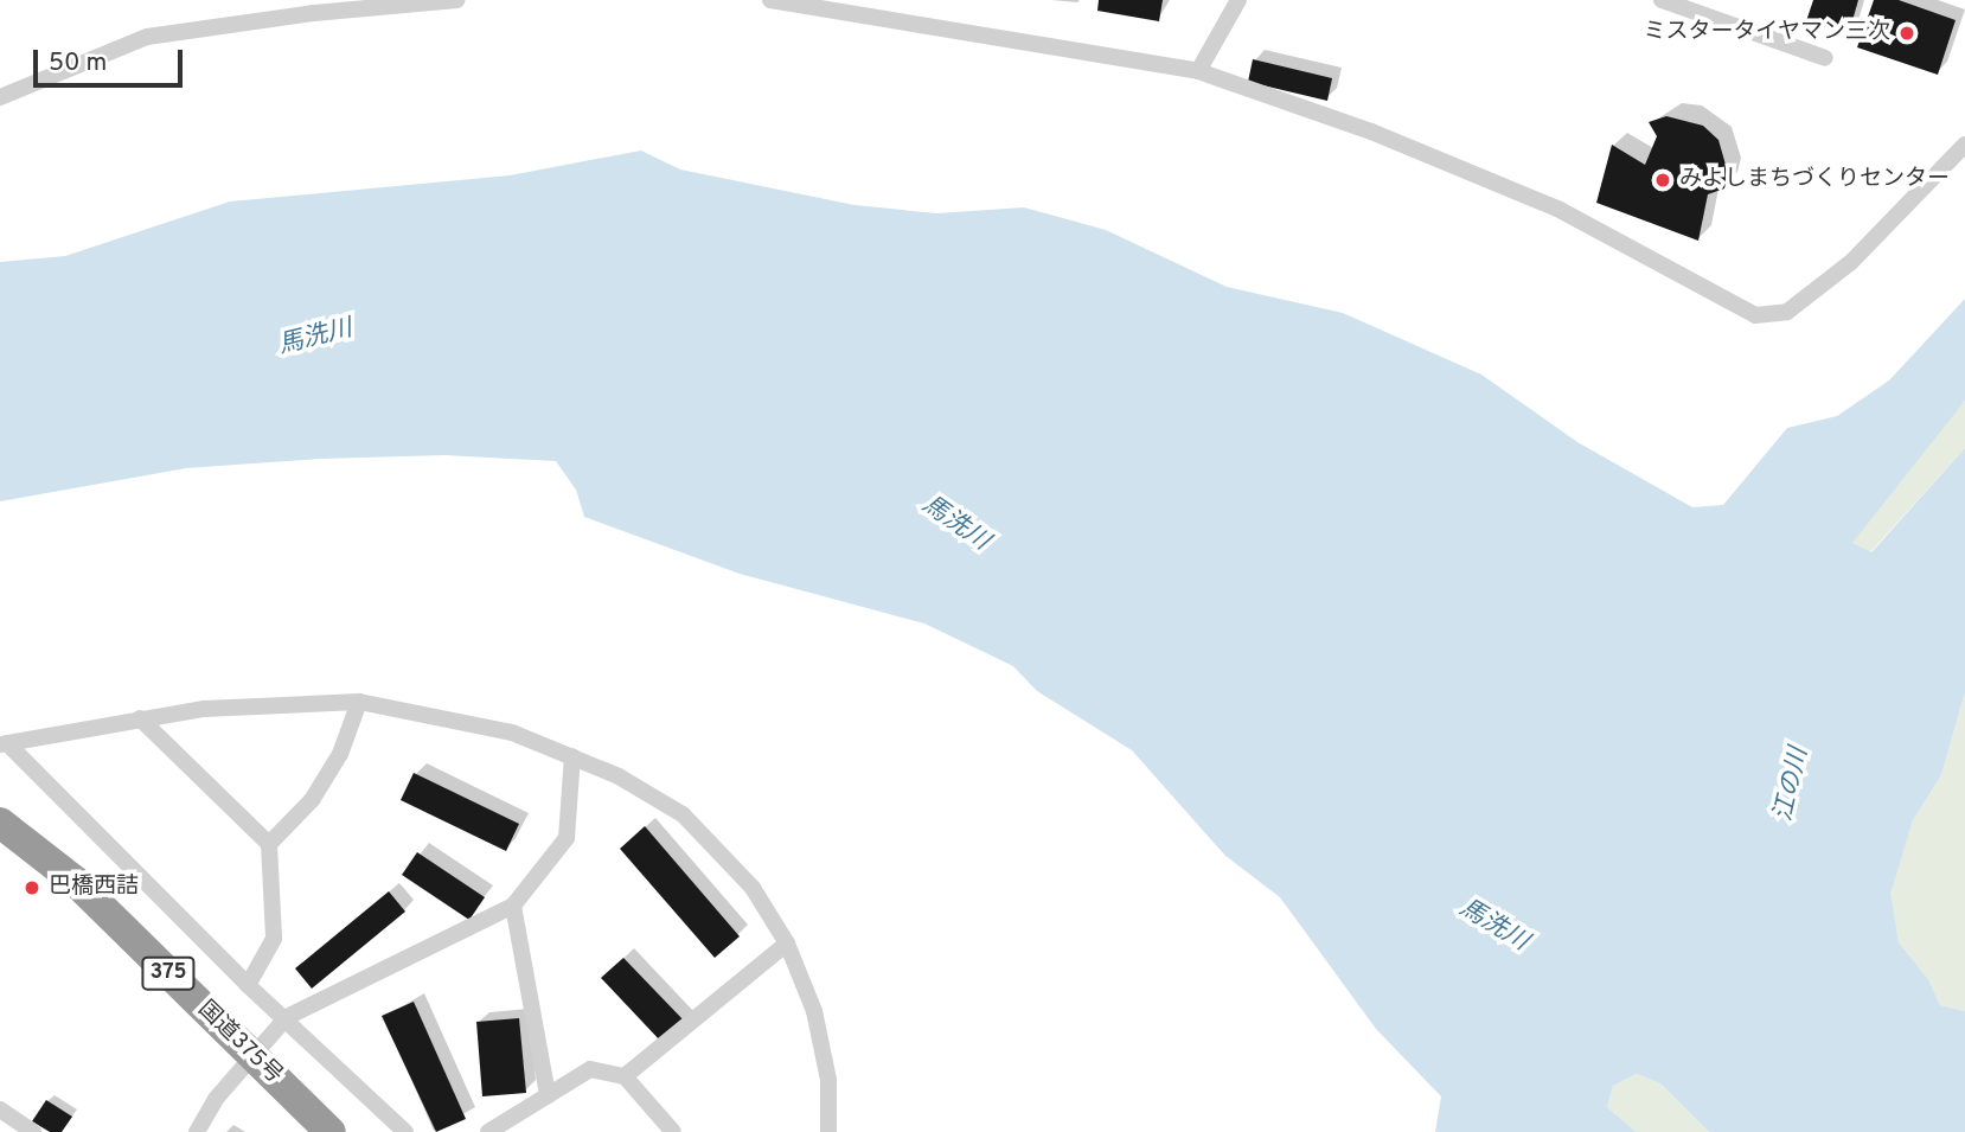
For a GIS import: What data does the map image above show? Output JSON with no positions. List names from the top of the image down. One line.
{"streets":{"highway":["375","国道375号"]},"water":["馬洗川","江の川"],"places":["ミスタータイヤマン三次","みよしまちづくりセンター","巴橋西詰"],"scale_bar":"50 m"}
